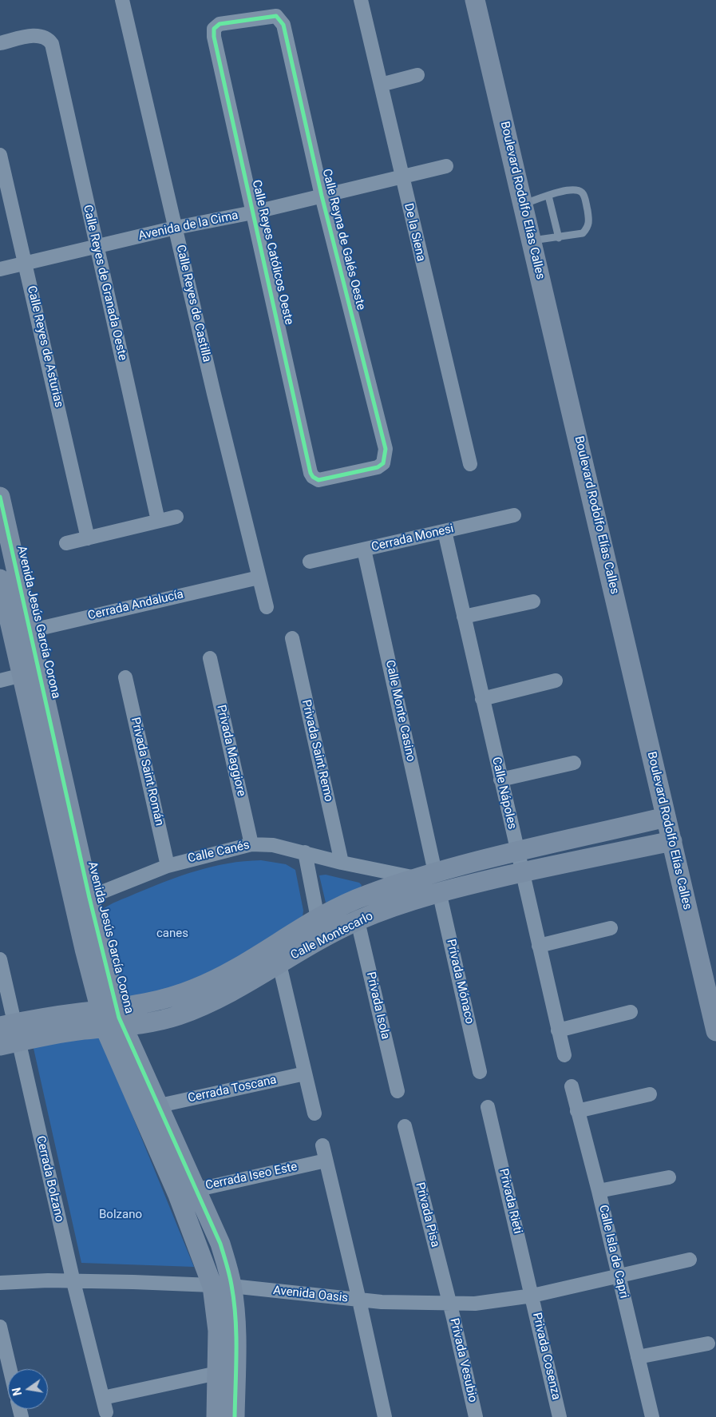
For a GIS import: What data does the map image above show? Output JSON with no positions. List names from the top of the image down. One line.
{"streets":{"street":["Boulevard Rodolfo Elías Calles","Avenida de la Cima","De la Siena","Calle Reyna de Galés Oeste","Calle Reyes Católicos Oeste","Calle Reyes de Granada Oeste","Calle Reyes de Castilla","Calle Reyes de Asturias","Cerrada Monesi","Cerrada Andalucía","Avenida Jesús García Corona","Calle Monte Casino","Privada Maggiore","Privada Saint Remo","Privada Saint Román","Calle Nápoles","Calle Canés","Calle Montecarlo","Privada Mónaco","Privada Isola","Cerrada Toscana","Cerrada Iseo Este","Cerrada Bolzano","Privada Rieti","Privada Pisa","Calle Isla de Capri","Avenida Oasis","Privada Cosenza","Privada Vesubio"]},"crossings":[["Boulevard Rodolfo Elías Calles","Calle Montecarlo"],["Avenida de la Cima","De la Siena"],["Avenida de la Cima","Calle Reyna de Galés Oeste"],["Avenida de la Cima","Calle Reyes Católicos Oeste"],["Avenida de la Cima","Calle Reyes de Granada Oeste"],["Avenida de la Cima","Calle Reyes de Castilla"],["Avenida de la Cima","Calle Reyes de Asturias"],["Calle Reyna de Galés Oeste","Calle Reyes Católicos Oeste"],["Calle Reyes de Castilla","Cerrada Andalucía"],["Cerrada Monesi","Calle Monte Casino"],["Cerrada Monesi","Calle Nápoles"],["Cerrada Andalucía","Avenida Jesús García Corona"],["Avenida Jesús García Corona","Calle Canés"],["Avenida Jesús García Corona","Calle Montecarlo"],["Avenida Jesús García Corona","Cerrada Toscana"],["Avenida Jesús García Corona","Cerrada Iseo Este"],["Avenida Jesús García Corona","Avenida Oasis"],["Calle Monte Casino","Calle Canés"],["Calle Monte Casino","Calle Montecarlo"],["Calle Monte Casino","Privada Mónaco"],["Privada Maggiore","Calle Canés"],["Privada Saint Remo","Calle Canés"],["Privada Saint Román","Calle Canés"],["Calle Nápoles","Calle Montecarlo"],["Calle Canés","Calle Montecarlo"],["Calle Canés","Privada Mónaco"],["Calle Montecarlo","Privada Mónaco"],["Calle Montecarlo","Privada Isola"],["Calle Montecarlo","Cerrada Bolzano"],["Cerrada Bolzano","Avenida Oasis"],["Privada Rieti","Avenida Oasis"],["Privada Rieti","Privada Cosenza"],["Privada Pisa","Avenida Oasis"],["Privada Pisa","Privada Vesubio"],["Calle Isla de Capri","Avenida Oasis"],["Avenida Oasis","Privada Cosenza"],["Avenida Oasis","Privada Vesubio"]],"parks":["canes","Bolzano"],"north":"left"}
